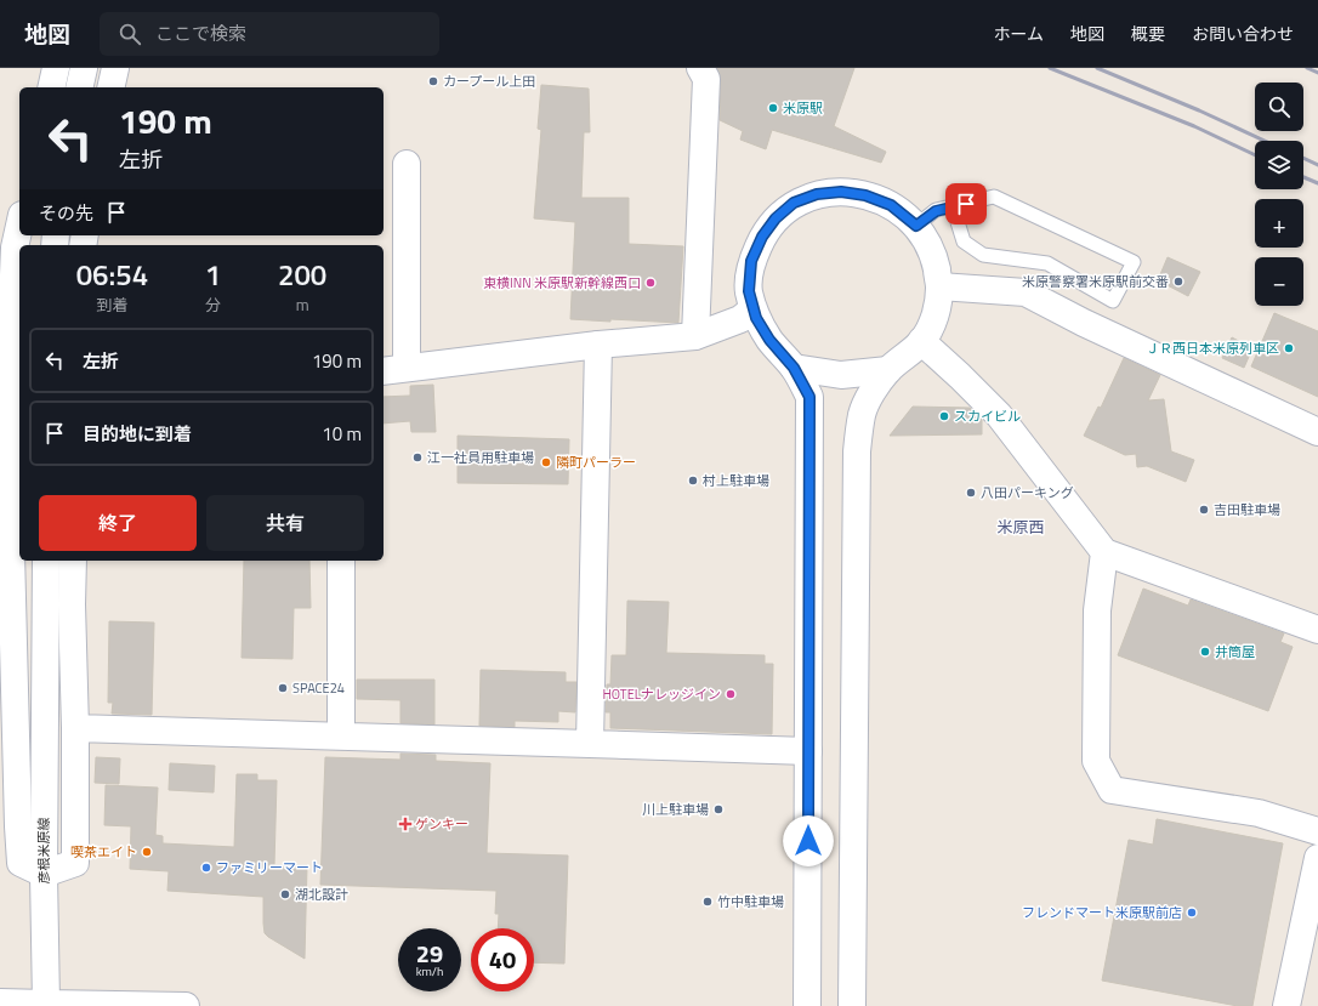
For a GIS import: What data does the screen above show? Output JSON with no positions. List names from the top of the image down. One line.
{"streets":{"street":["彦根米原線"]},"districts":["米原西"],"places":{"other":["カープール上田","米原駅","米原警察署米原駅前交番","東横INN 米原駅新幹線西口","ＪＲ西日本米原列車区","スカイビル","江一社員用駐車場","隣町パーラー","村上駐車場","八田パーキング","吉田駐車場","井筒屋","SPACE24","HOTELナレッジイン","川上駐車場","喫茶エイト","ファミリーマート","湖北設計","竹中駐車場","フレンドマート米原駅前店"],"health":["ゲンキー"]},"page":{"header":"地図","search":"ここで検索","nav":["ホーム","地図","概要","お問い合わせ"],"map_buttons":["+","−"],"turn":["190 m","左折"],"then":"その先","eta":["06:54","到着","1","分","200","m"],"list":[{"name":"左折","value":"190 m"},{"name":"目的地に到着","value":"10 m"}],"buttons":["終了","共有"],"speed":"29 km/h","limit":"40"}}
